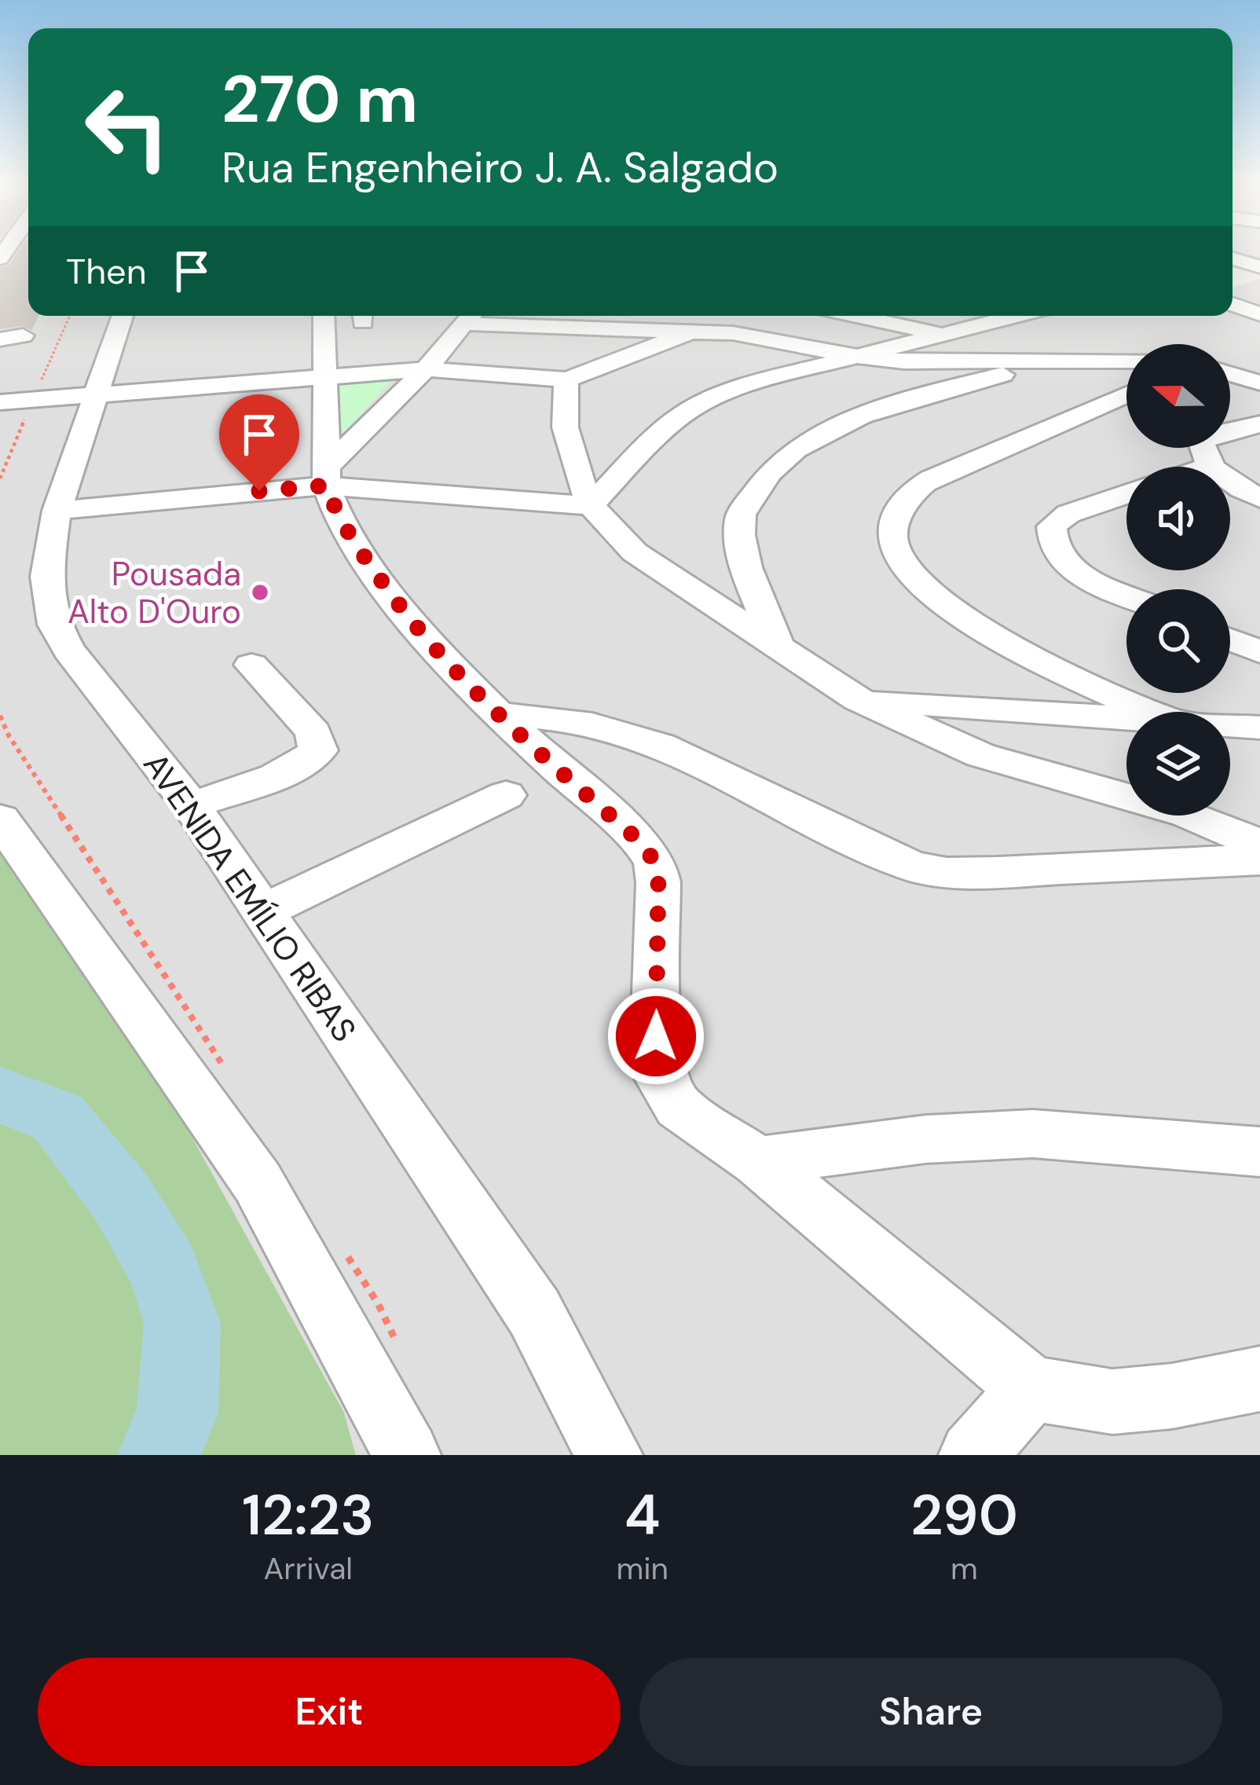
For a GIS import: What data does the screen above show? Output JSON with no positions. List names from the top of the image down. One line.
{"streets":{"street":["AVENIDA EMÍLIO RIBAS"]},"places":["Pousada Alto D'Ouro"],"north":"left","page":{"turn":["270 m","Rua Engenheiro J. A. Salgado"],"then":"Then","eta":["12:23","Arrival","4","min","290","m"],"buttons":["Exit","Share"]}}
